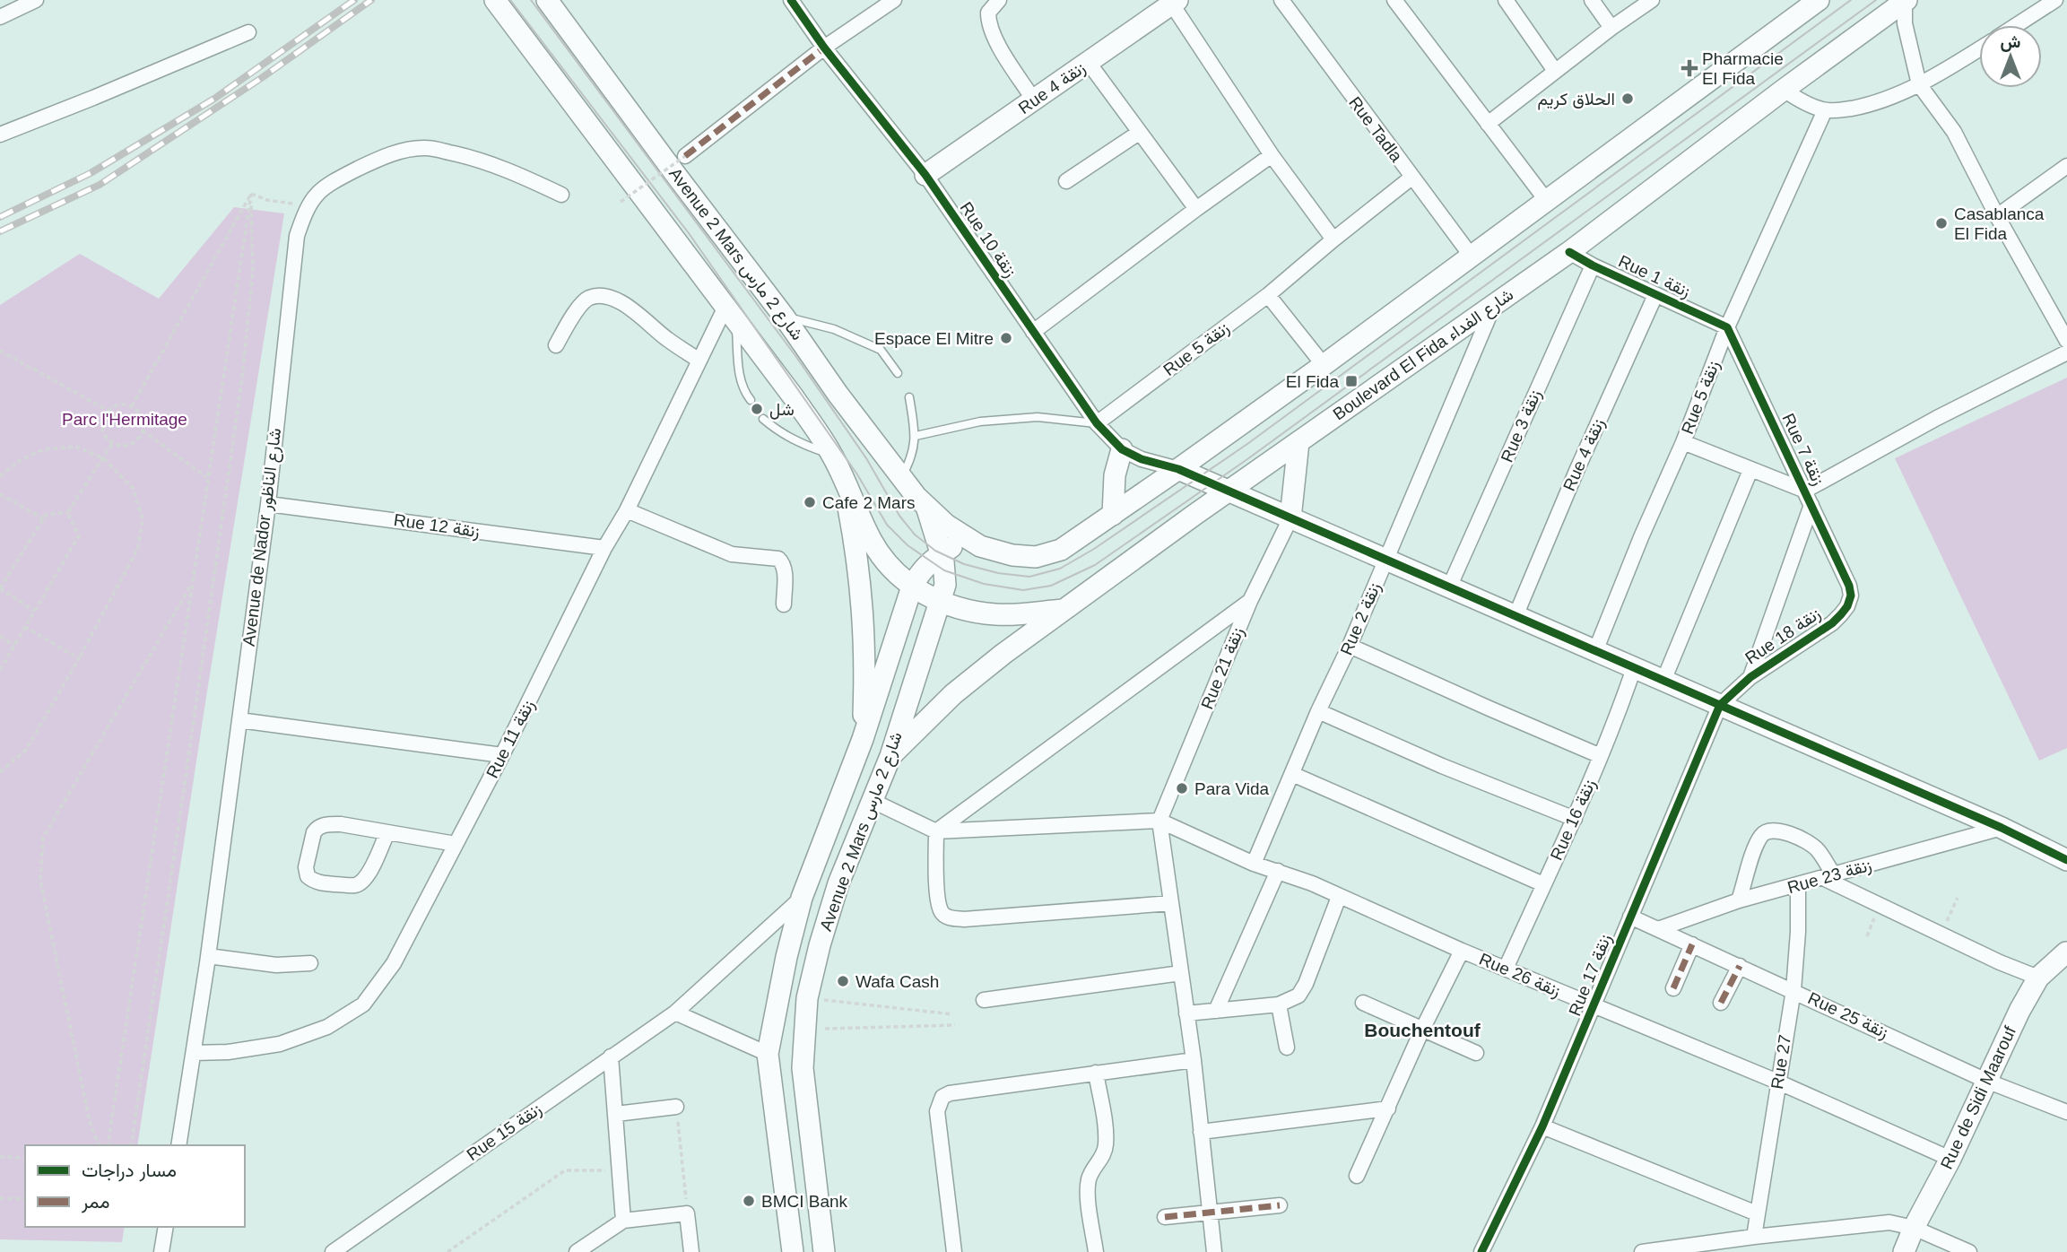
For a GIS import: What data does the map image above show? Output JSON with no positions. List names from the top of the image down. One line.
{"streets":{"main road":["Rue 4 زنقة","Avenue 2 Mars شارع 2 مارس","Boulevard El Fida شارع الفداء","Rue de Sidi Maarouf"],"street":["Rue Tadla","Rue 10 زنقة","Rue 1 زنقة","Rue 5 زنقة","Rue 3 زنقة","Rue 7 زنقة","Rue 12 زنقة","Avenue de Nador شارع الناظور","Rue 2 زنقة","Rue 18 زنقة","Rue 21 زنقة","Rue 11 زنقة","Rue 16 زنقة","Rue 23 زنقة","Rue 26 زنقة","Rue 17 زنقة","Rue 25 زنقة","Rue 27","Rue 15 زنقة"]},"crossings":[["Rue 4 زنقة","Rue 10 زنقة"],["Rue 4 زنقة","Rue 1 زنقة"],["Rue Tadla","Rue 5 زنقة"],["Rue 10 زنقة","Rue 5 زنقة"],["Avenue 2 Mars شارع 2 مارس","Boulevard El Fida شارع الفداء"],["Avenue 2 Mars شارع 2 مارس","Rue 15 زنقة"],["Rue 1 زنقة","Rue 5 زنقة"],["Rue 1 زنقة","Boulevard El Fida شارع الفداء"],["Rue 1 زنقة","Rue 3 زنقة"],["Rue 1 زنقة","Rue 7 زنقة"],["Rue 5 زنقة","Rue 7 زنقة"],["Boulevard El Fida شارع الفداء","Rue 2 زنقة"],["Rue 7 زنقة","Rue 18 زنقة"],["Rue 12 زنقة","Avenue de Nador شارع الناظور"],["Rue 12 زنقة","Rue 11 زنقة"],["Avenue de Nador شارع الناظور","Rue 11 زنقة"],["Rue 2 زنقة","Rue 26 زنقة"],["Rue 18 زنقة","Rue 17 زنقة"],["Rue 21 زنقة","Rue 26 زنقة"],["Rue 16 زنقة","Rue 26 زنقة"],["Rue 23 زنقة","Rue 25 زنقة"],["Rue 23 زنقة","Rue 27"],["Rue 26 زنقة","Rue 17 زنقة"],["Rue 26 زنقة","Rue 27"],["Rue 26 زنقة","Rue de Sidi Maarouf"],["Rue 17 زنقة","Rue 25 زنقة"],["Rue 25 زنقة","Rue 27"],["Rue 25 زنقة","Rue de Sidi Maarouf"]],"districts":["Bouchentouf"],"parks":["Parc l'Hermitage"],"places":{"health":["Pharmacie El Fida"],"other":["الحلاق كريم","Casablanca El Fida","Espace El Mitre","شل","Cafe 2 Mars","Para Vida","Wafa Cash","BMCI Bank"],"transit":["El Fida"]},"legend":["مسار دراجات","ممر"],"north":"top"}
